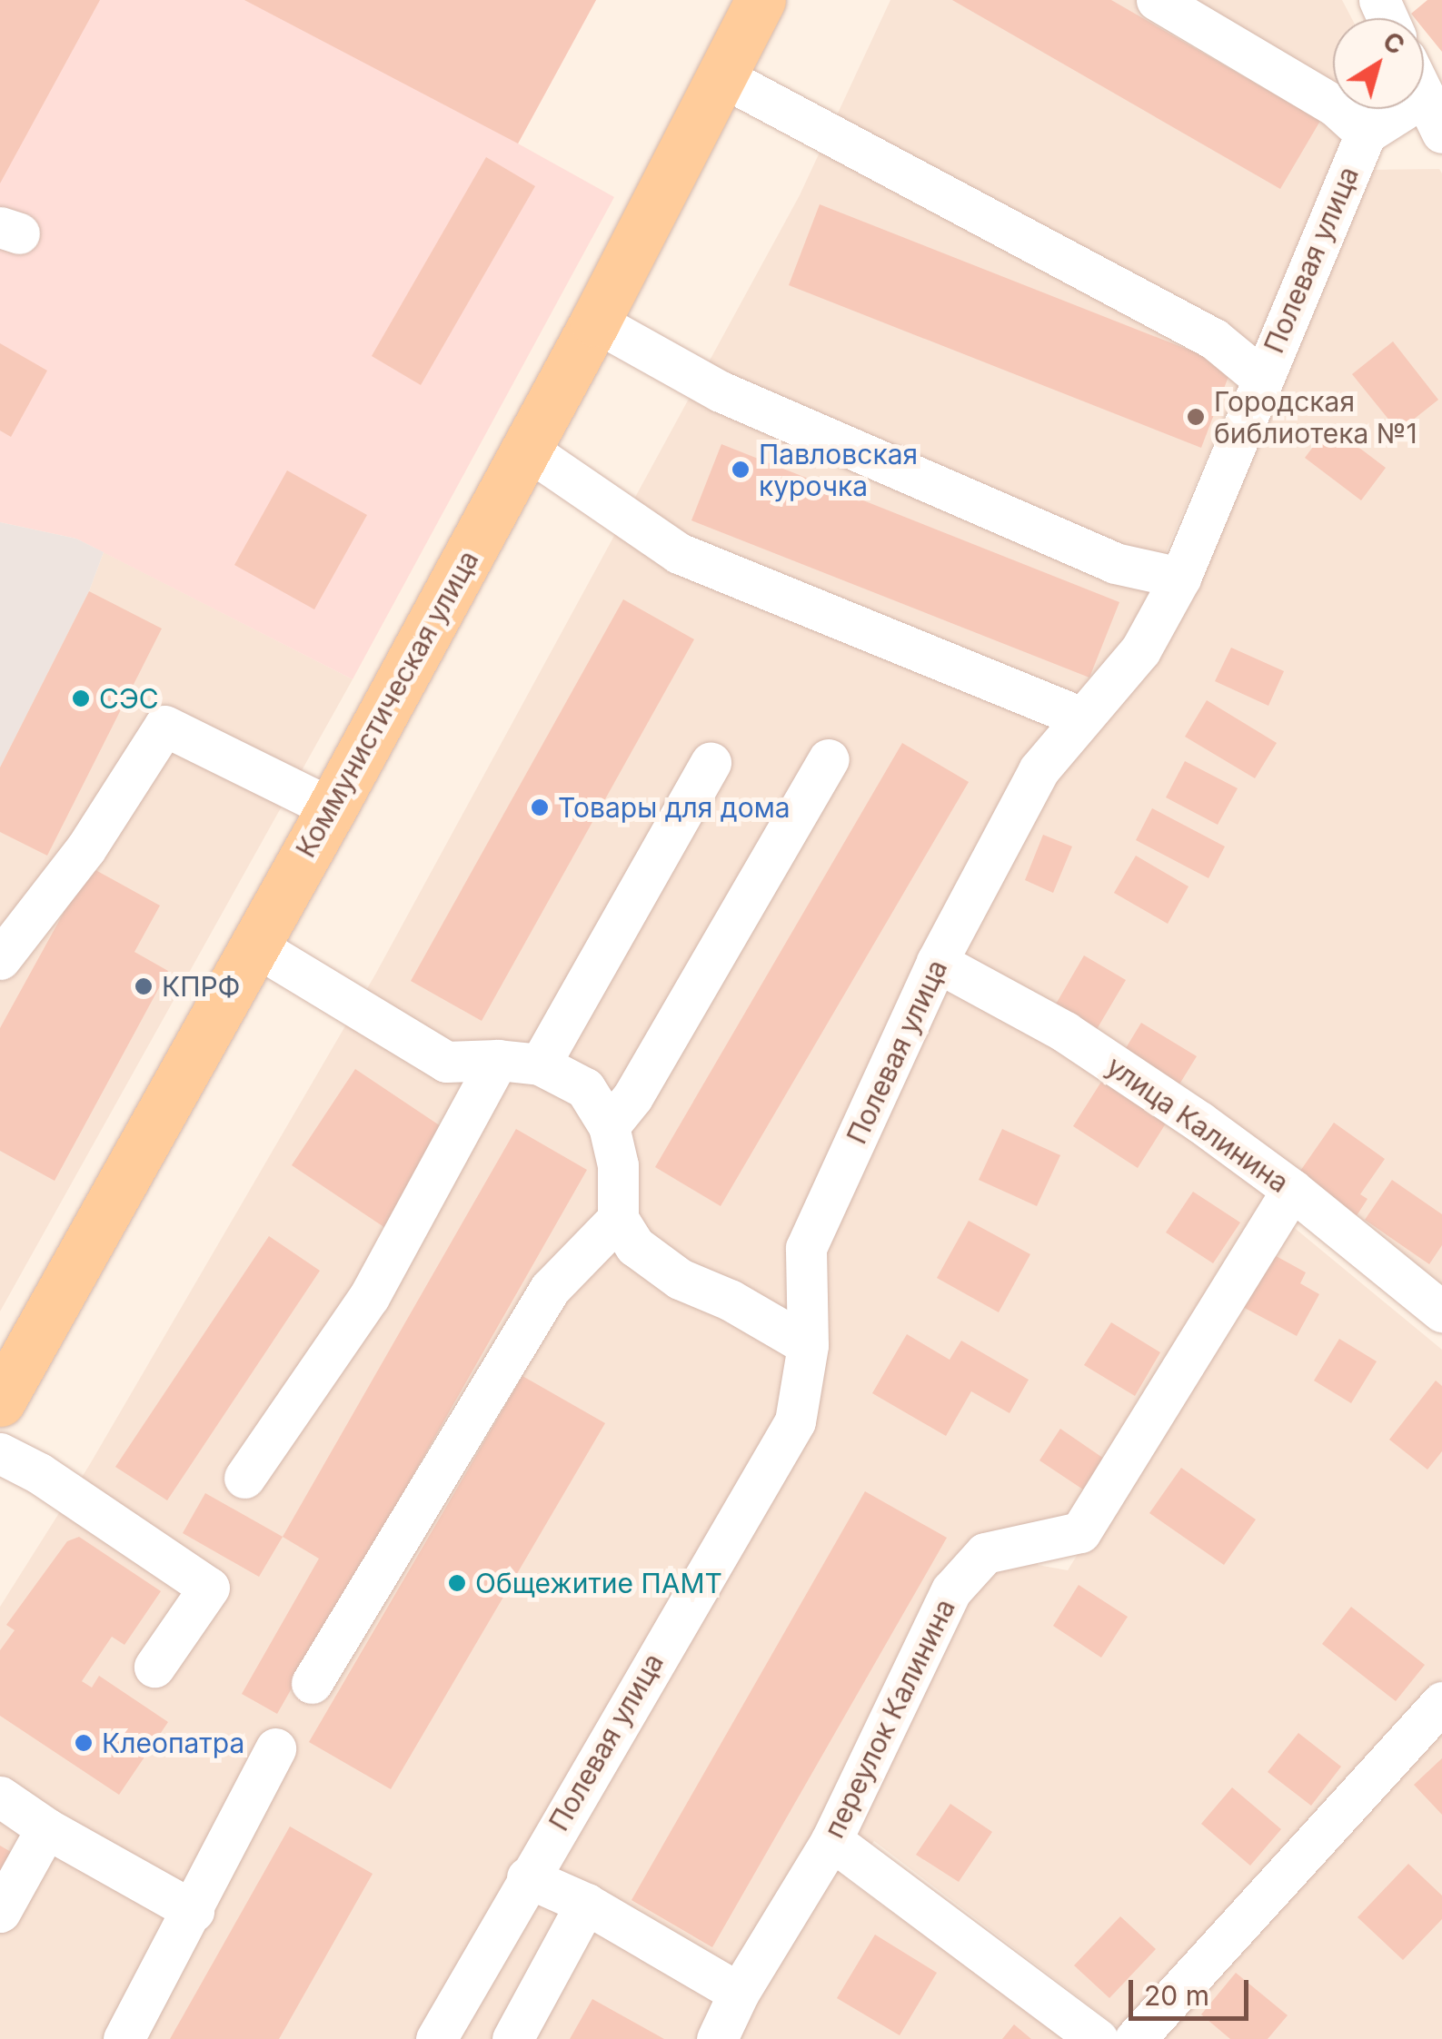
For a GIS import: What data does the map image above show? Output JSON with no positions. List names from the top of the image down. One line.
{"streets":{"main road":["Коммунистическая улица"],"street":["Полевая улица","улица Калинина","переулок Калинина"]},"crossings":[["Полевая улица","улица Калинина"],["улица Калинина","переулок Калинина"]],"places":["Городская библиотека №1","Павловская курочка","СЭС","Товары для дома","КПРФ","Общежитие ПАМТ","Клеопатра"],"scale_bar":"20 m","north":"top right"}
